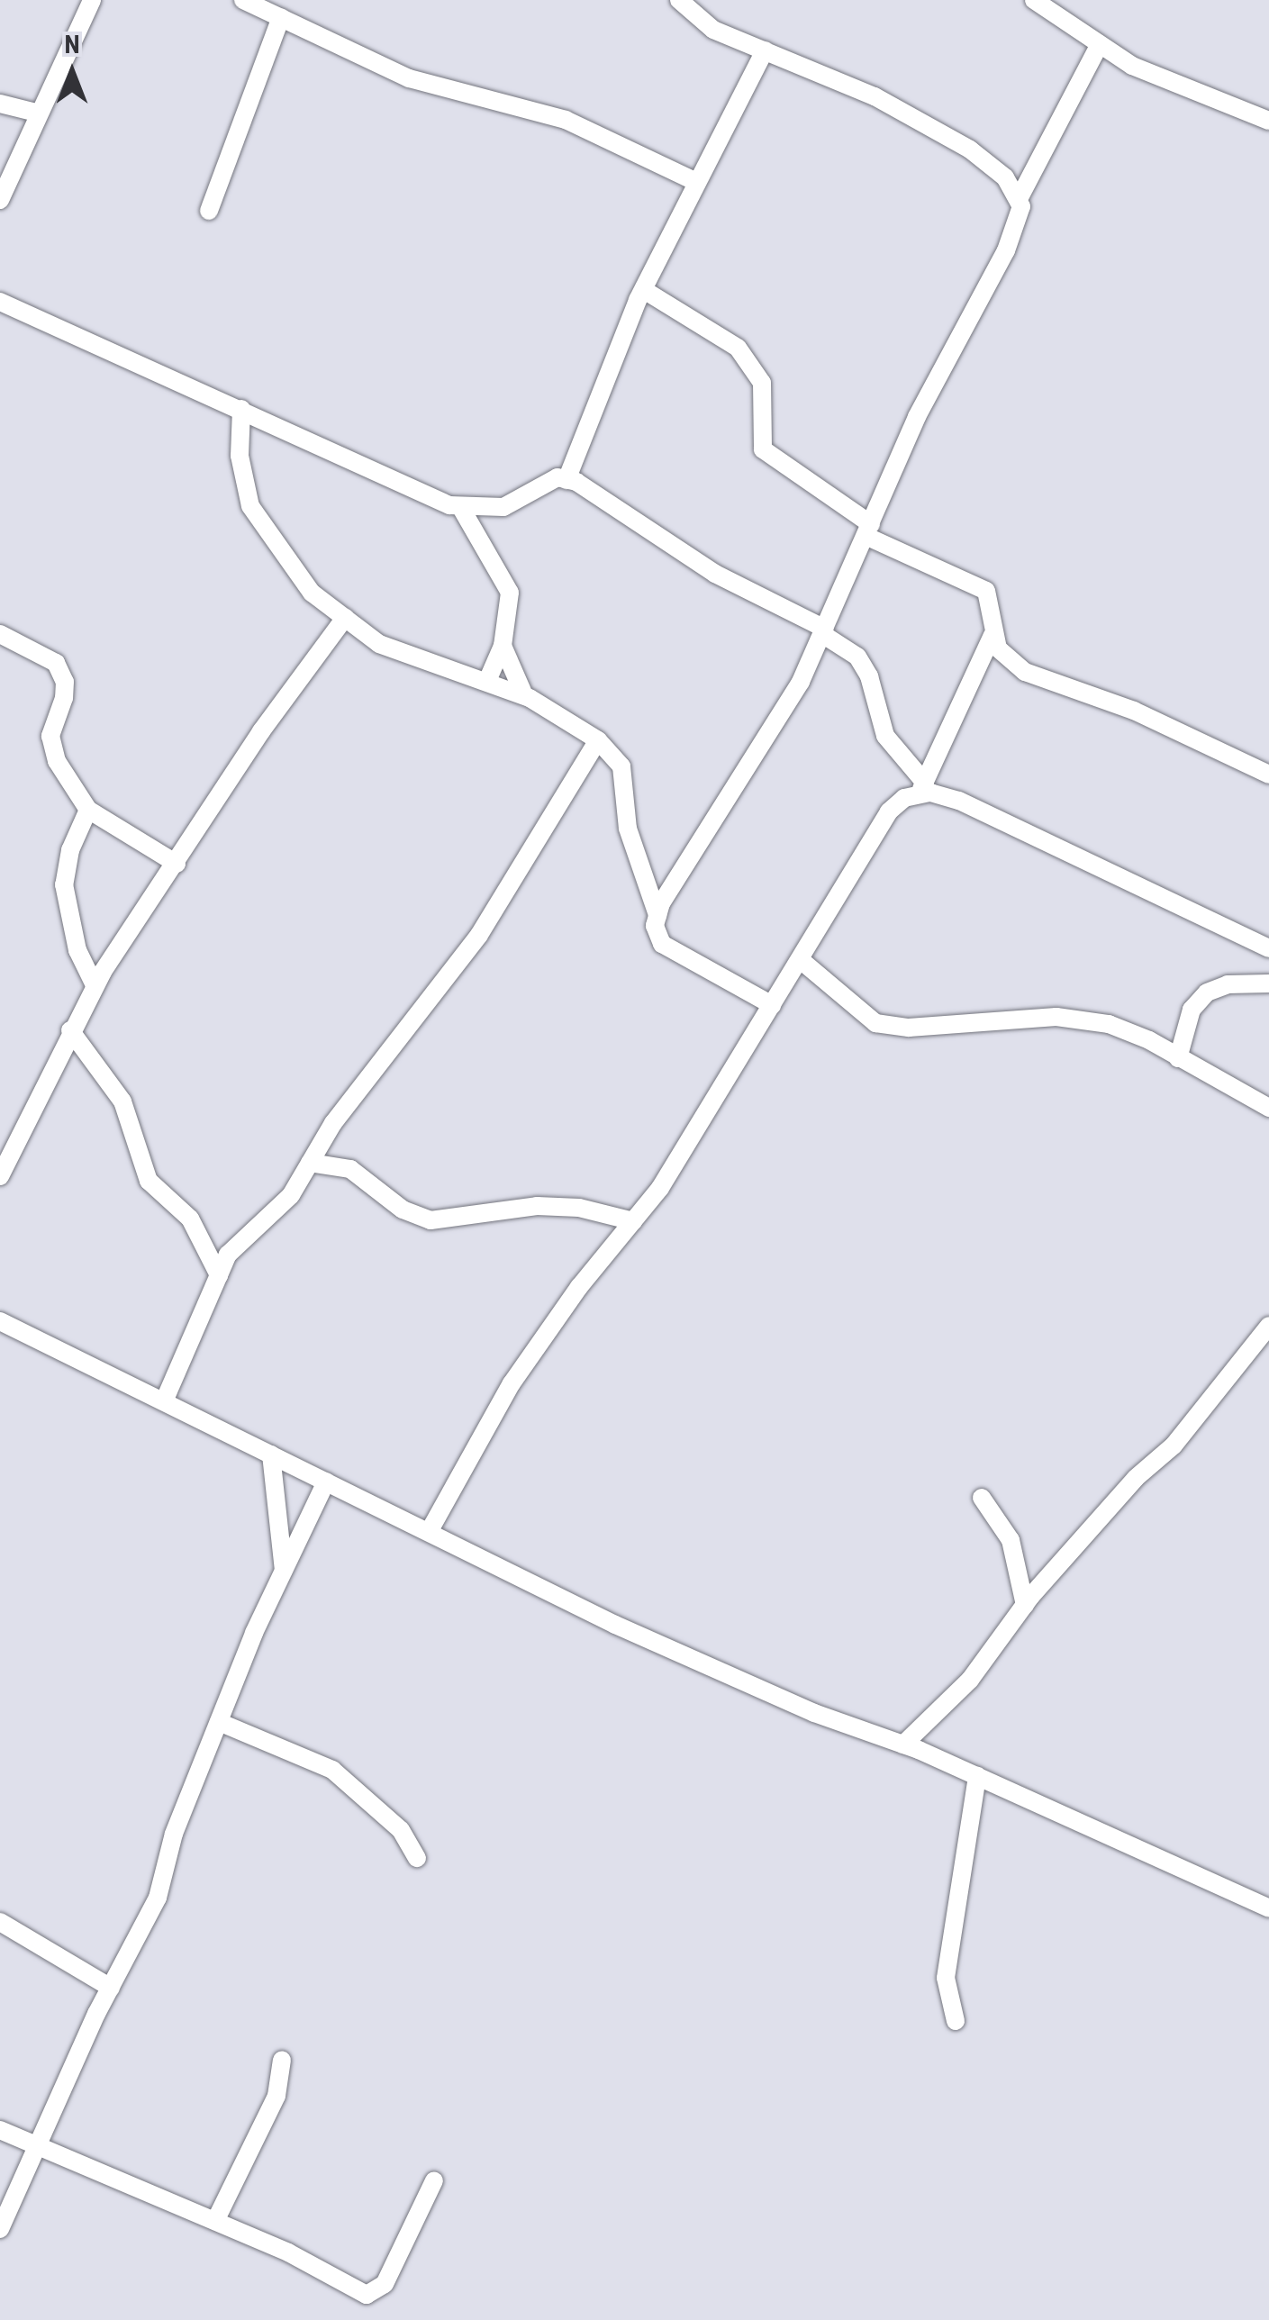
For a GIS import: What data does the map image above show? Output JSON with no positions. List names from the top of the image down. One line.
{"north":"top"}
